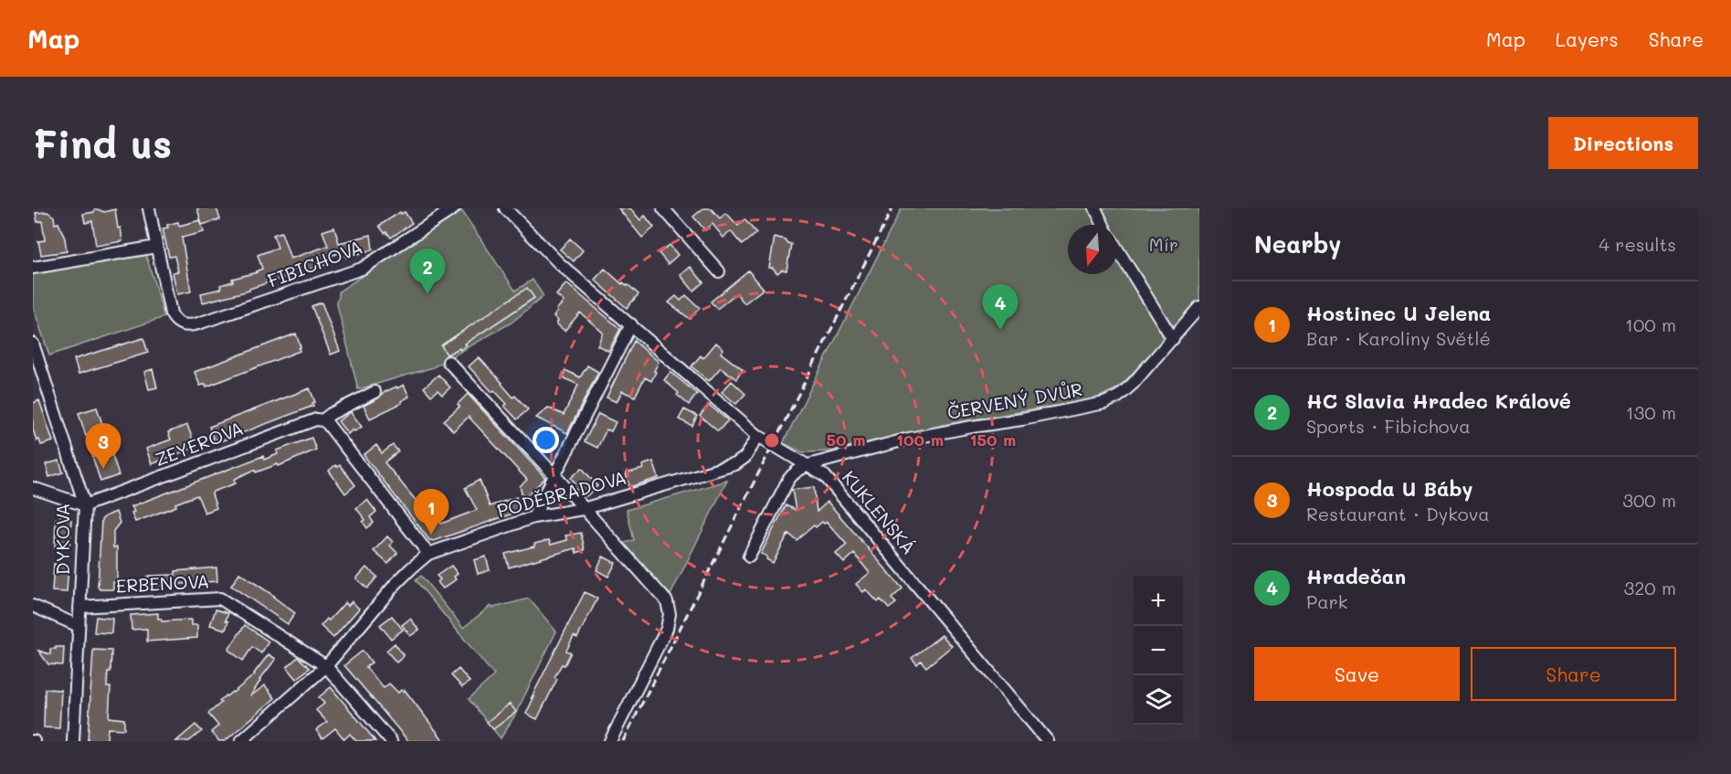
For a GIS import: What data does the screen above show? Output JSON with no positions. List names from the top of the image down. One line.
{"streets":{"street":["FIBICHOVA","ČERVENÝ DVŮR","ZEYEROVA","PODĚBRADOVA","KUKLENSKÁ","DYKOVA","ERBENOVA"]},"crossings":[["ČERVENÝ DVŮR","KUKLENSKÁ"],["ZEYEROVA","DYKOVA"],["PODĚBRADOVA","KUKLENSKÁ"],["PODĚBRADOVA","ERBENOVA"],["DYKOVA","ERBENOVA"]],"parks":["Mír"],"north":"bottom","page":{"header":"Map","nav":["Map","Layers","Share"],"buttons":["Directions",["Save","Share"]],"title":"Find us","heading":["Nearby","4 results"],"pins":["2","4","3","1"],"list":[{"mark":"1","name":"Hostinec U Jelena","note":"Bar · Karoliny Světlé","value":"100 m"},{"mark":"2","name":"HC Slavia Hradec Králové","note":"Sports · Fibichova","value":"130 m"},{"mark":"3","name":"Hospoda U Báby","note":"Restaurant · Dykova","value":"300 m"},{"mark":"4","name":"Hradečan","note":"Park","value":"320 m"}],"map_buttons":["+","−"]},"rings":["50 m","100 m","150 m"]}
